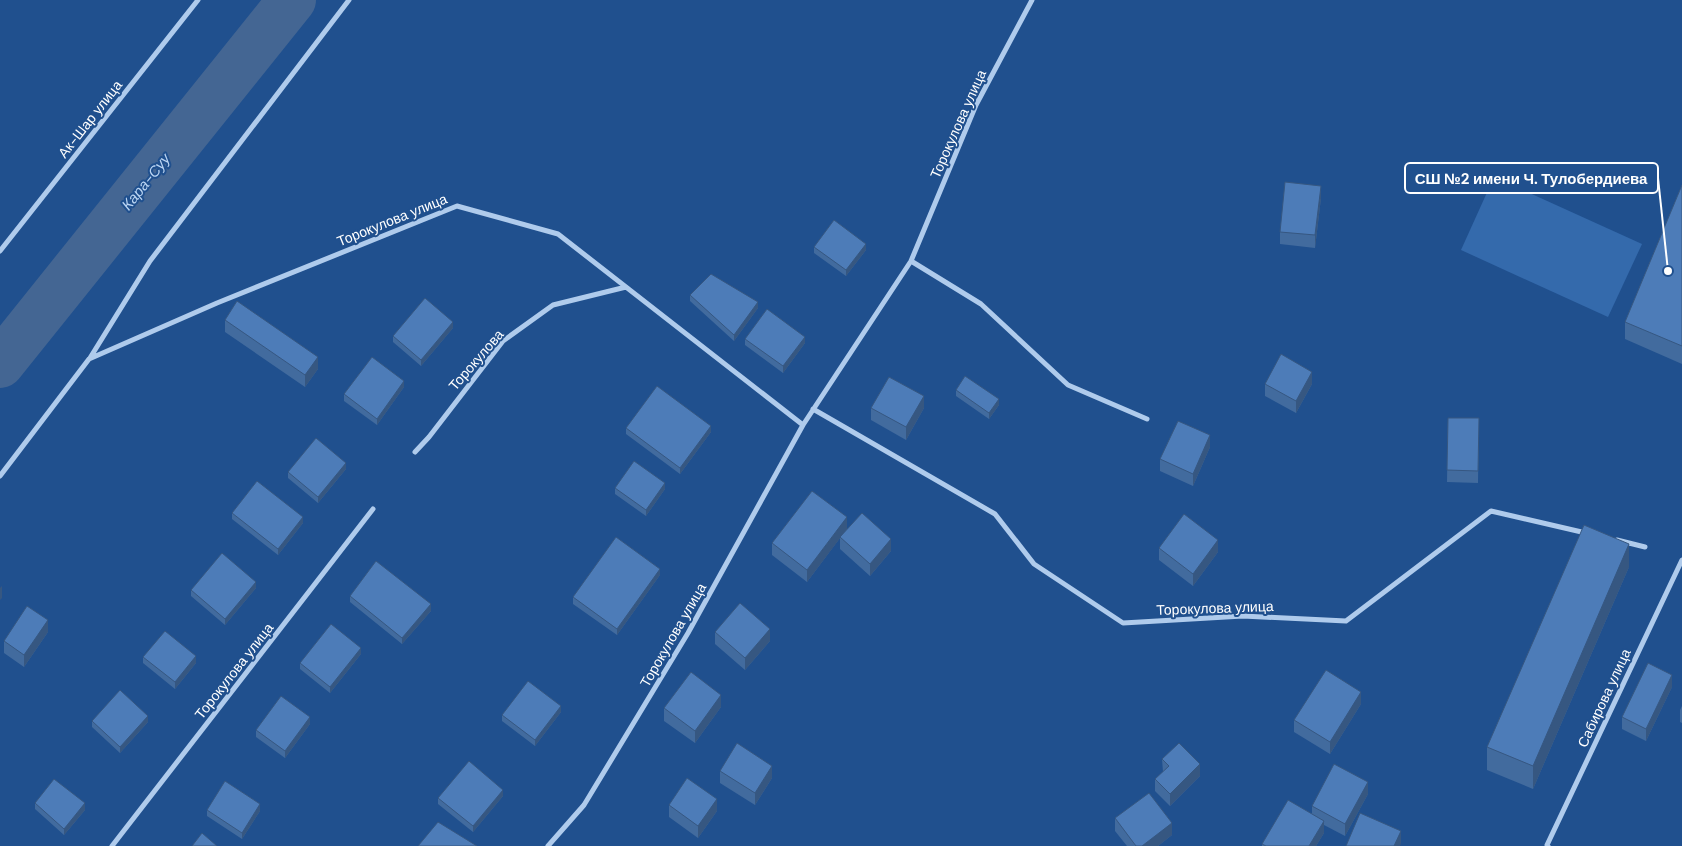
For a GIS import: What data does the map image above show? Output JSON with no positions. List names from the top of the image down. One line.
{"streets":{"street":["Ак-Шар улица","Торокулова улица","Торокулова","Сабирова улица"]},"crossings":[["Торокулова улица","Торокулова"]],"water":["Кара-Суу"],"places":["СШ №2 имени Ч. Тулобердиева"]}
